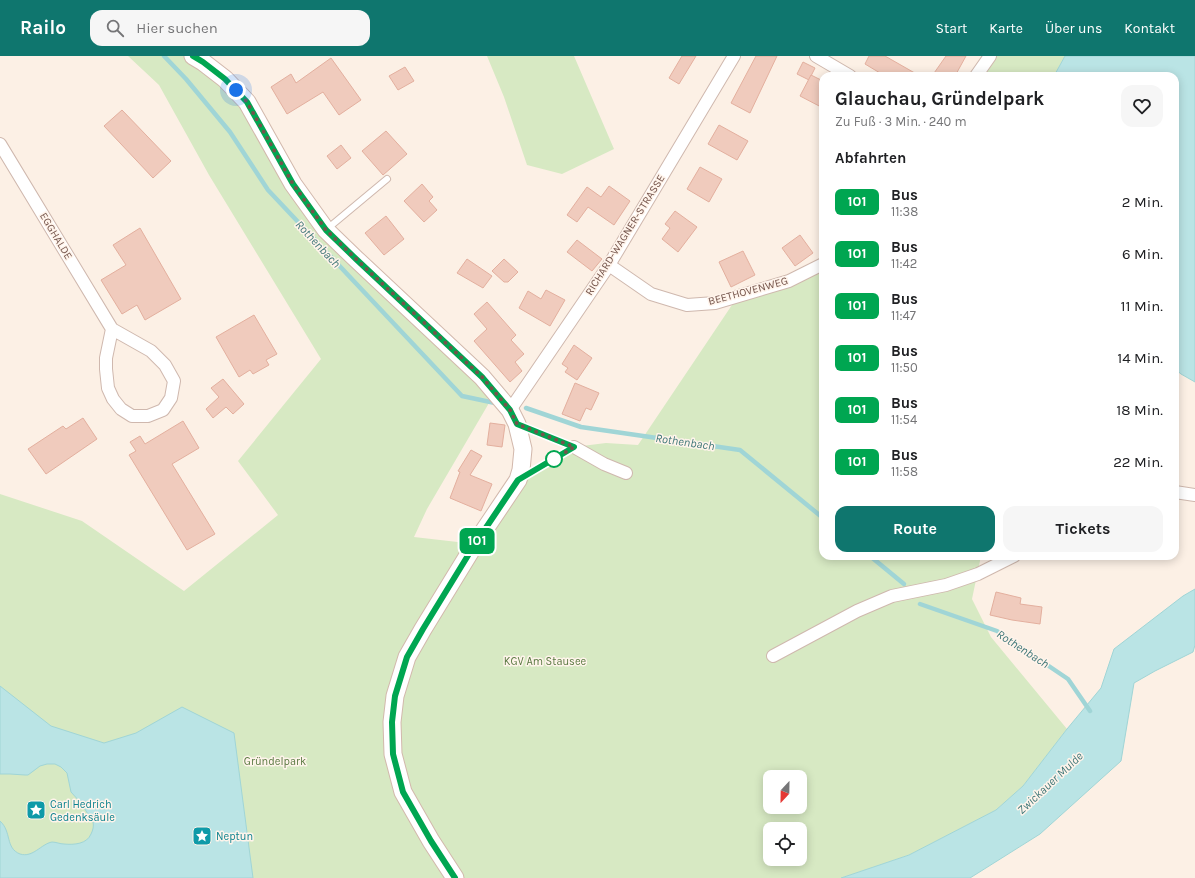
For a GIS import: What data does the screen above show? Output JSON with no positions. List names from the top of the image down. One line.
{"streets":{"street":["RICHARD-WAGNER-STRASSE","EGGHALDE","BEETHOVENWEG"]},"crossings":[["RICHARD-WAGNER-STRASSE","BEETHOVENWEG"]],"water":["Rothenbach","Zwickauer Mulde"],"parks":["KGV Am Stausee","Gründelpark"],"places":{"place":["Carl Hedrich Gedenksäule","Neptun"]},"lines":["bus line 101"],"north":"bottom","page":{"header":"Railo","search":"Hier suchen","nav":["Start","Karte","Über uns","Kontakt"],"on_map":"101","heading":[["Glauchau, Gründelpark","Zu Fuß · 3 Min. · 240 m"],"Abfahrten"],"list":[{"mark":"101","name":"Bus","note":"11:38","value":"2 Min."},{"mark":"101","name":"Bus","note":"11:42","value":"6 Min."},{"mark":"101","name":"Bus","note":"11:47","value":"11 Min."},{"mark":"101","name":"Bus","note":"11:50","value":"14 Min."},{"mark":"101","name":"Bus","note":"11:54","value":"18 Min."},{"mark":"101","name":"Bus","note":"11:58","value":"22 Min."}],"buttons":["Route","Tickets"]}}
